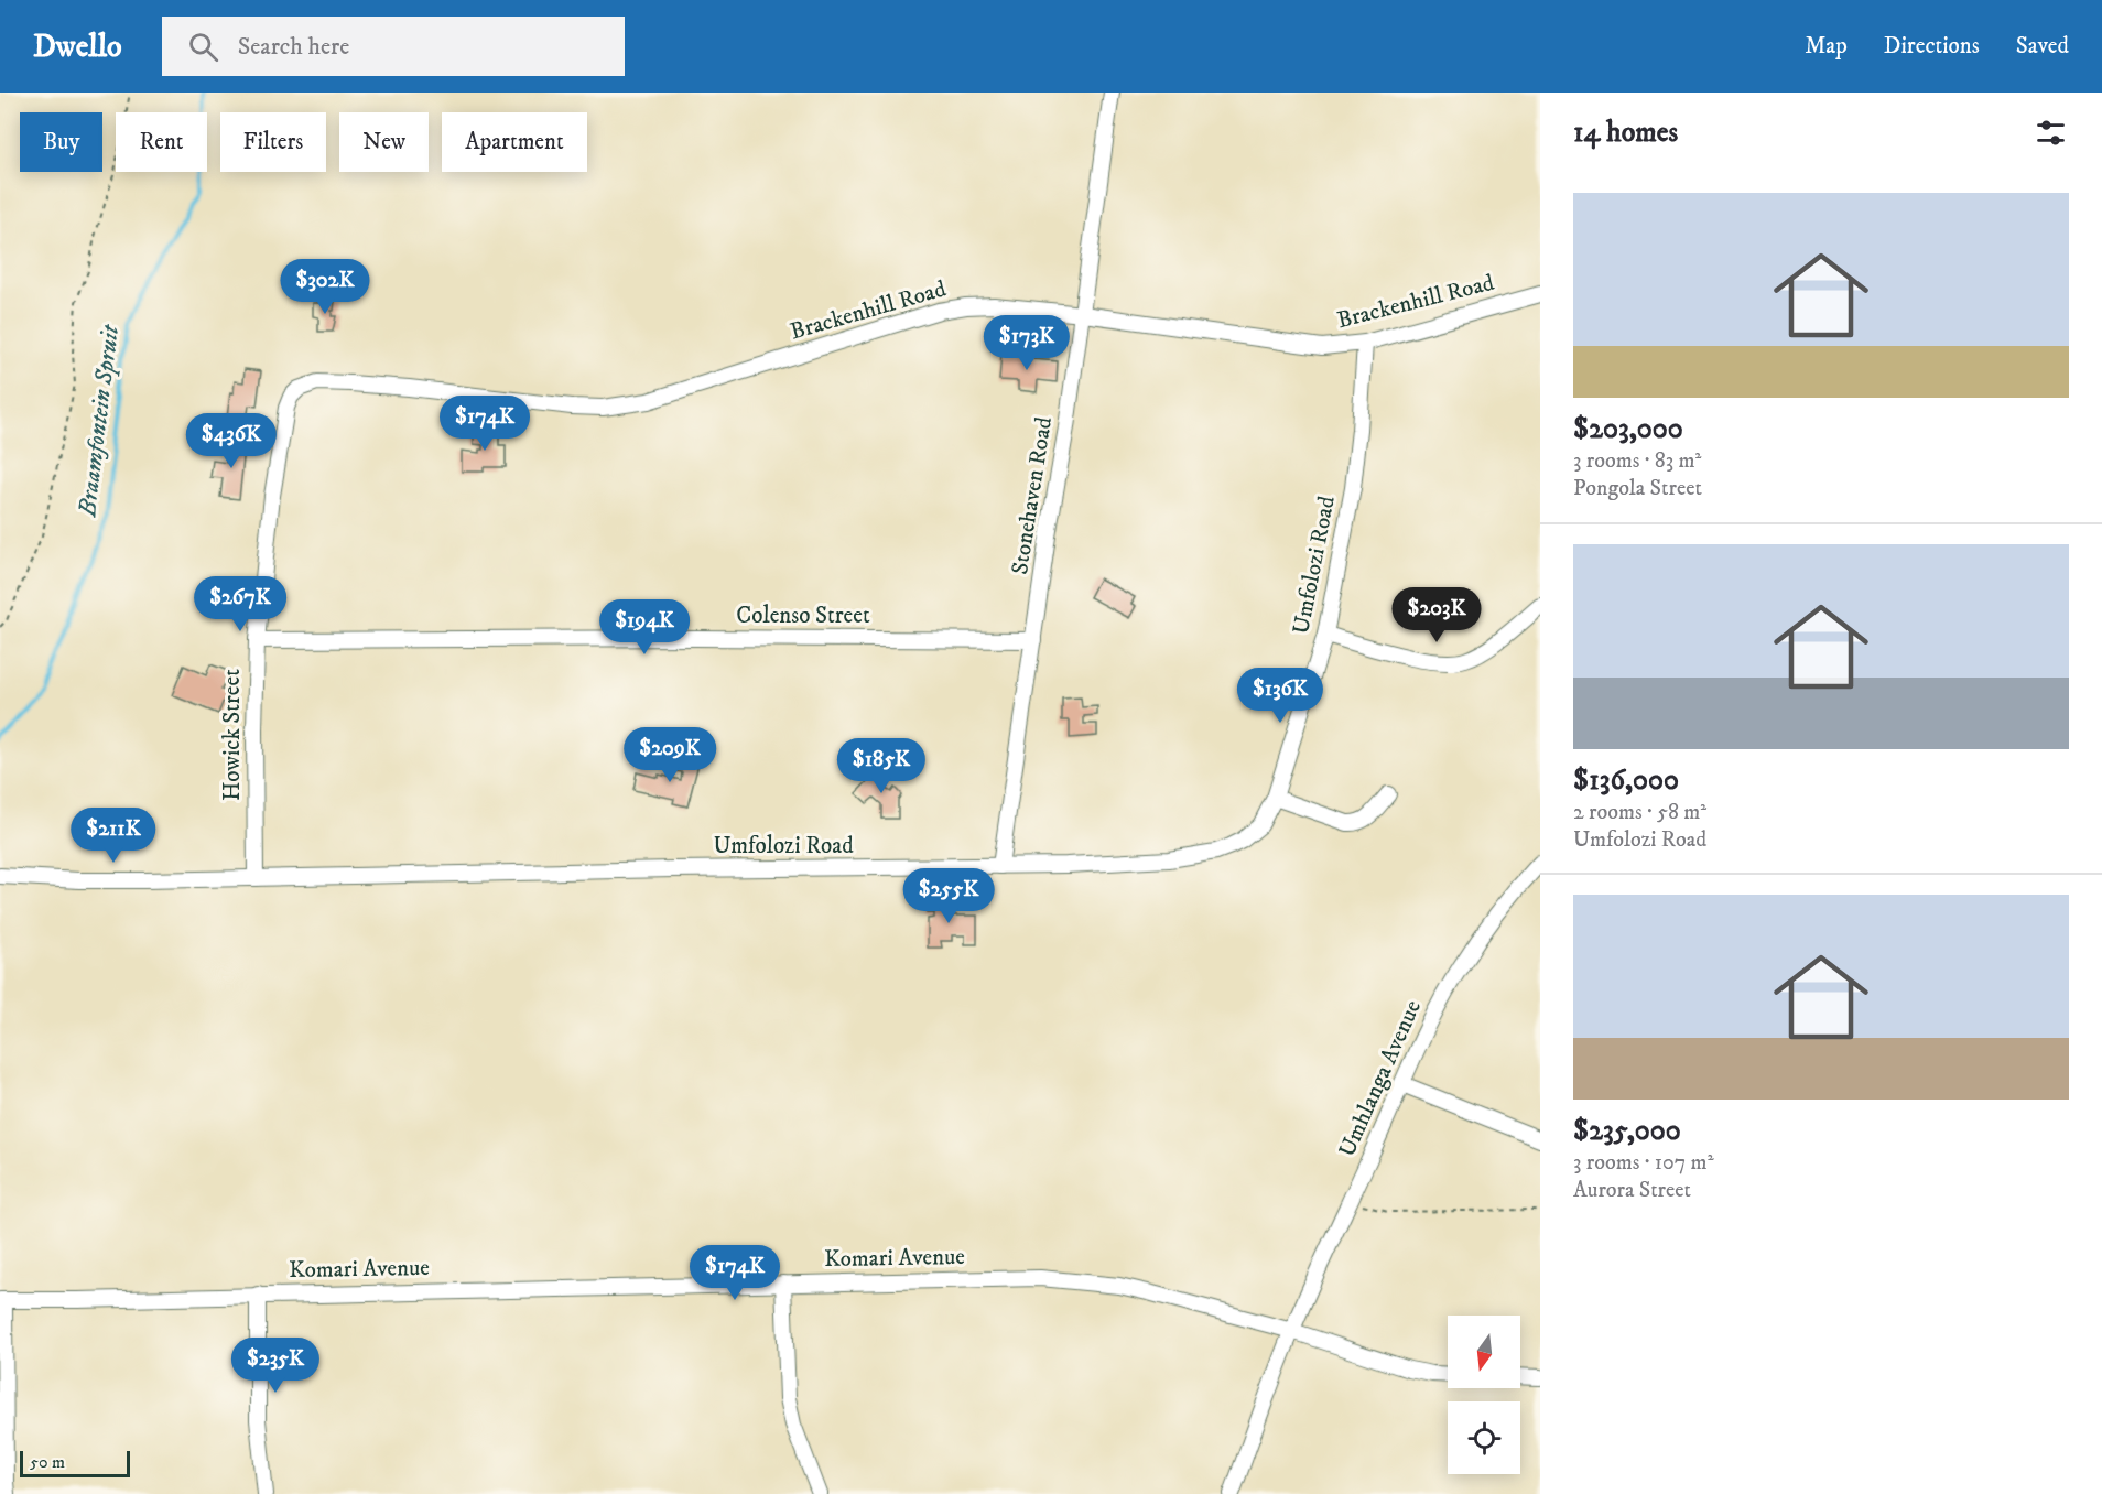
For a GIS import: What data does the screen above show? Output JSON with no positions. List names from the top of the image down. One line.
{"streets":{"street":["Brackenhill Road","Stonehaven Road","Umfolozi Road","Colenso Street","Howick Street","Umhlanga Avenue","Komari Avenue"]},"crossings":[["Brackenhill Road","Stonehaven Road"],["Brackenhill Road","Umfolozi Road"],["Brackenhill Road","Howick Street"],["Stonehaven Road","Umfolozi Road"],["Stonehaven Road","Colenso Street"],["Umfolozi Road","Howick Street"],["Colenso Street","Howick Street"],["Umhlanga Avenue","Komari Avenue"]],"water":["Braamfontein Spruit"],"scale_bar":"50 m","north":"bottom","page":{"header":"Dwello","search":"Search here","nav":["Map","Directions","Saved"],"heading":"14 homes","chip":["Buy","Rent","Filters","New","Apartment"],"list":[{"name":"$203,000","note":"3 rooms · 83 m² · Pongola Street"},{"name":"$136,000","note":"2 rooms · 58 m² · Umfolozi Road"},{"name":"$235,000","note":"3 rooms · 107 m² · Aurora Street"}],"price":["$302K","$173K","$174K","$436K","$267K","$203K","$194K","$136K","$209K","$185K","$211K","$255K","$174K","$235K"],"scale":"50 m"}}
